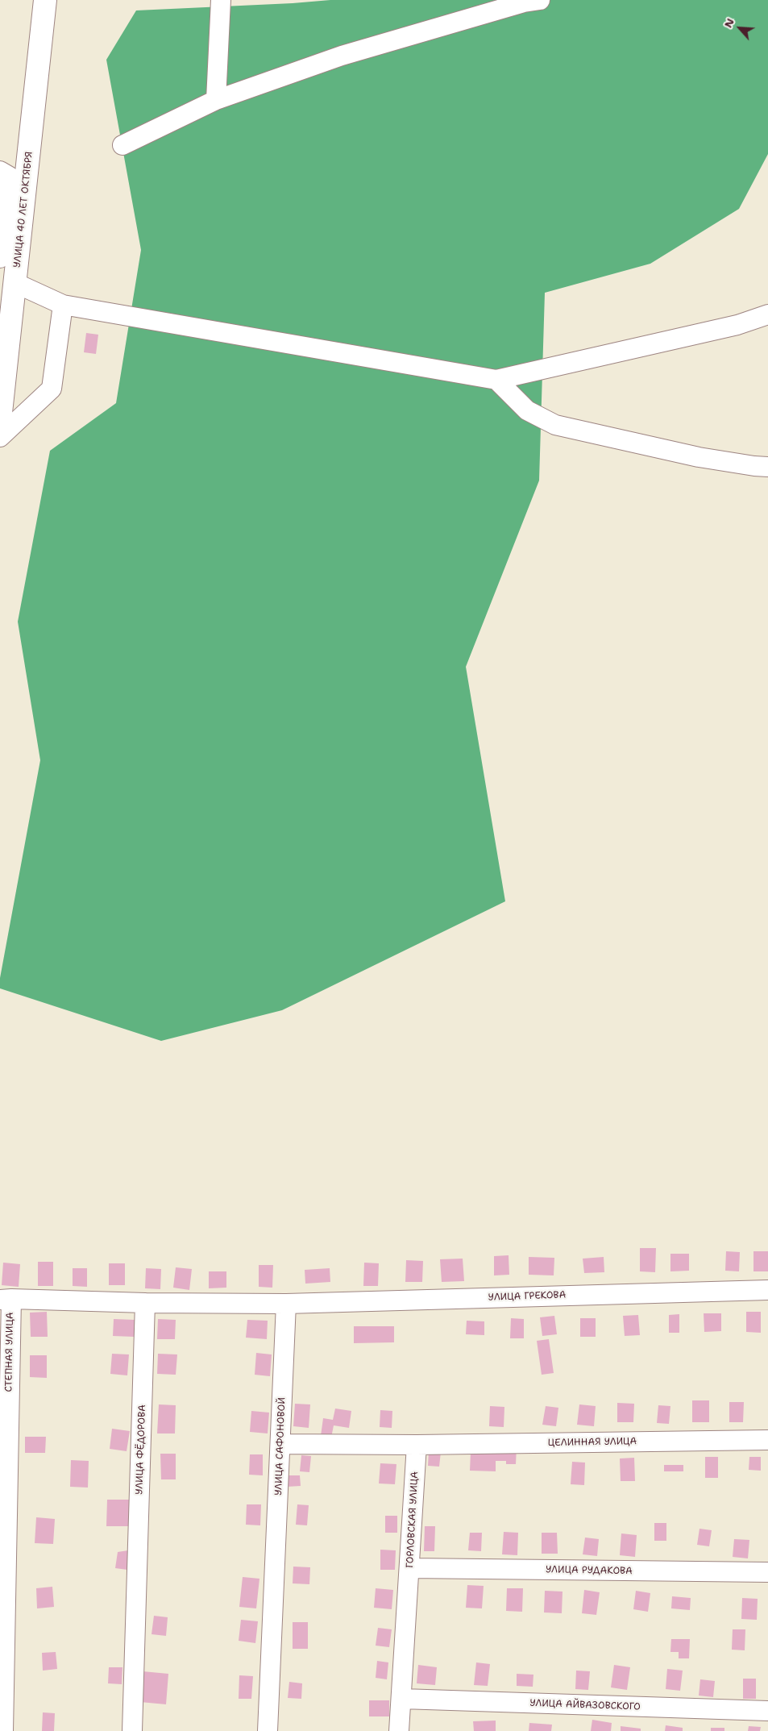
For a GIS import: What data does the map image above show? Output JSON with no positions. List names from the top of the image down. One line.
{"streets":{"main road":["УЛИЦА 40 ЛЕТ ОКТЯБРЯ"],"street":["УЛИЦА ГРЕКОВА","СТЕПНАЯ УЛИЦА","ЦЕЛИННАЯ УЛИЦА","УЛИЦА САФОНОВОЙ","УЛИЦА ФЁДОРОВА","ГОРЛОВСКАЯ УЛИЦА","УЛИЦА РУДАКОВА","УЛИЦА АЙВАЗОВСКОГО"]},"crossings":[["УЛИЦА ГРЕКОВА","УЛИЦА САФОНОВОЙ"],["ЦЕЛИННАЯ УЛИЦА","ГОРЛОВСКАЯ УЛИЦА"],["ГОРЛОВСКАЯ УЛИЦА","УЛИЦА РУДАКОВА"],["ГОРЛОВСКАЯ УЛИЦА","УЛИЦА АЙВАЗОВСКОГО"]],"north":"top left"}
